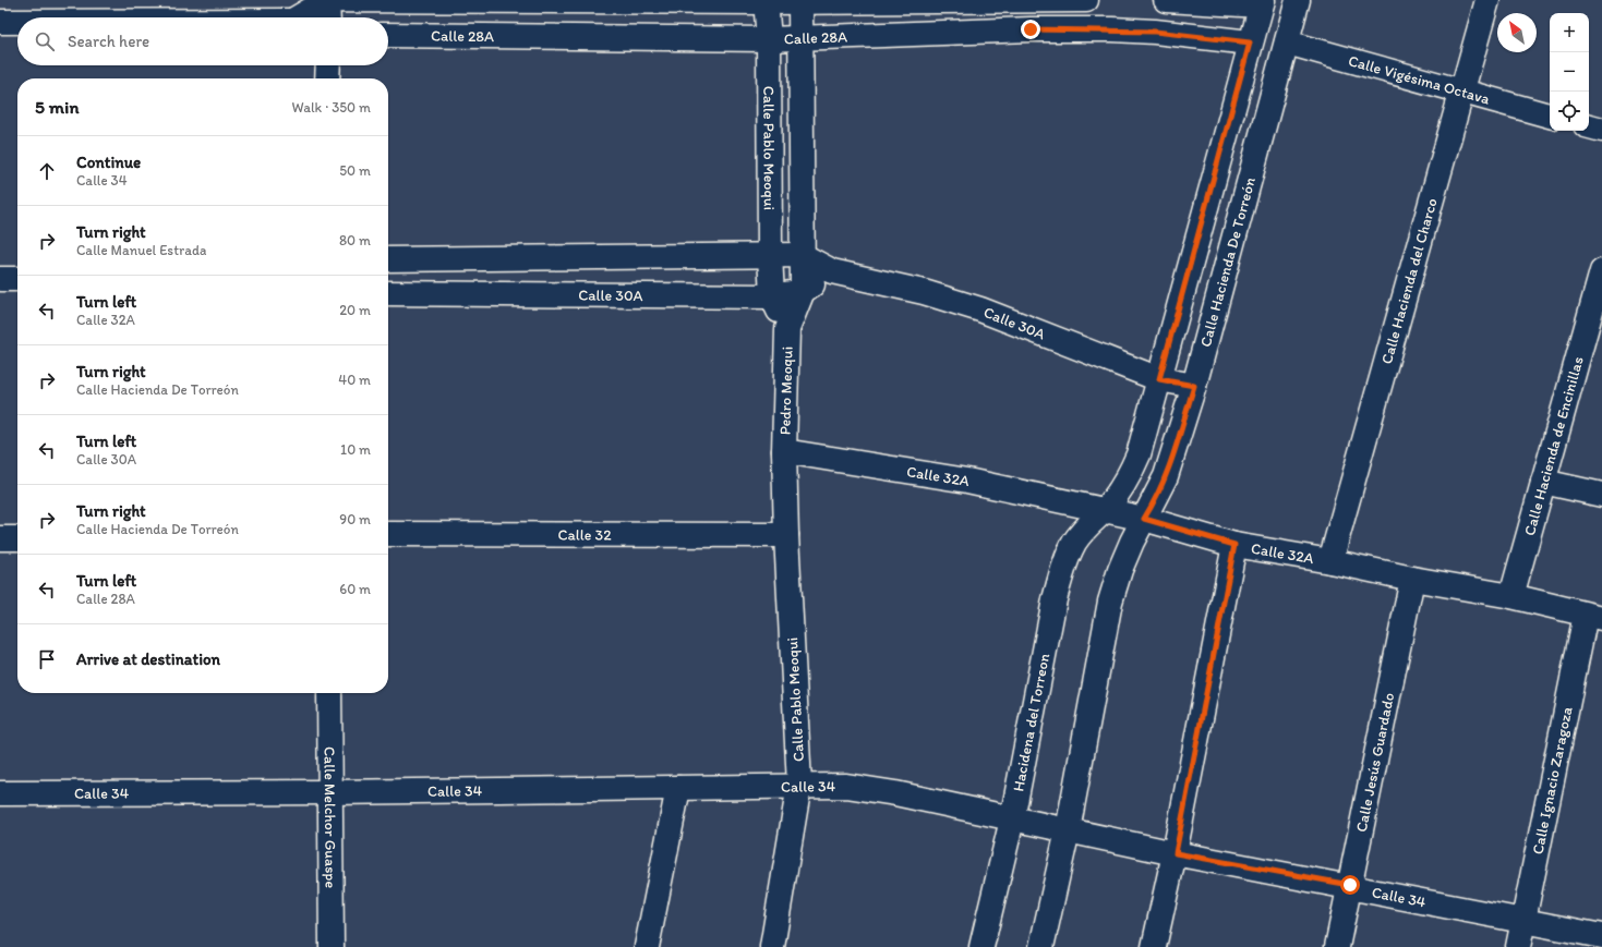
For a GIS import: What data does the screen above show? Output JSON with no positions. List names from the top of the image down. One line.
{"streets":{"street":["Calle 28A","Calle Vigésima Octava","Calle Pablo Meoqui","Calle Hacienda De Torreón","Calle Hacienda del Charco","Calle 30A","Pedro Meoqui","Calle Hacienda de Encinillas","Calle 32A","Calle 32","Hacidena del Torreon","Calle Jesús Guardado","Calle Ignacio Zaragoza","Calle 34","Calle Melchor Guaspe"]},"crossings":[["Calle 28A","Calle Pablo Meoqui"],["Calle Vigésima Octava","Calle Hacienda De Torreón"],["Calle Vigésima Octava","Calle Hacienda del Charco"],["Calle Pablo Meoqui","Calle 30A"],["Calle Pablo Meoqui","Pedro Meoqui"],["Calle Pablo Meoqui","Calle 32A"],["Calle Pablo Meoqui","Calle 32"],["Calle Pablo Meoqui","Calle 34"],["Calle Hacienda De Torreón","Calle 30A"],["Calle Hacienda De Torreón","Calle 32A"],["Calle Hacienda del Charco","Calle 32A"],["Calle 30A","Pedro Meoqui"],["Pedro Meoqui","Calle 32A"],["Calle Hacienda de Encinillas","Calle 32A"],["Calle 32A","Hacidena del Torreon"],["Calle 32A","Calle Jesús Guardado"],["Calle 32A","Calle Ignacio Zaragoza"],["Hacidena del Torreon","Calle 34"],["Calle Jesús Guardado","Calle 34"],["Calle Ignacio Zaragoza","Calle 34"],["Calle 34","Calle Melchor Guaspe"]],"north":"top left","page":{"map_buttons":["+","−"],"search":"Search here","heading":["5 min","Walk · 350 m"],"list":[["Continue","Calle 34","50 m"],["Turn right","Calle Manuel Estrada","80 m"],["Turn left","Calle 32A","20 m"],["Turn right","Calle Hacienda De Torreón","40 m"],["Turn left","Calle 30A","10 m"],["Turn right","Calle Hacienda De Torreón","90 m"],["Turn left","Calle 28A","60 m"],"Arrive at destination"]}}
